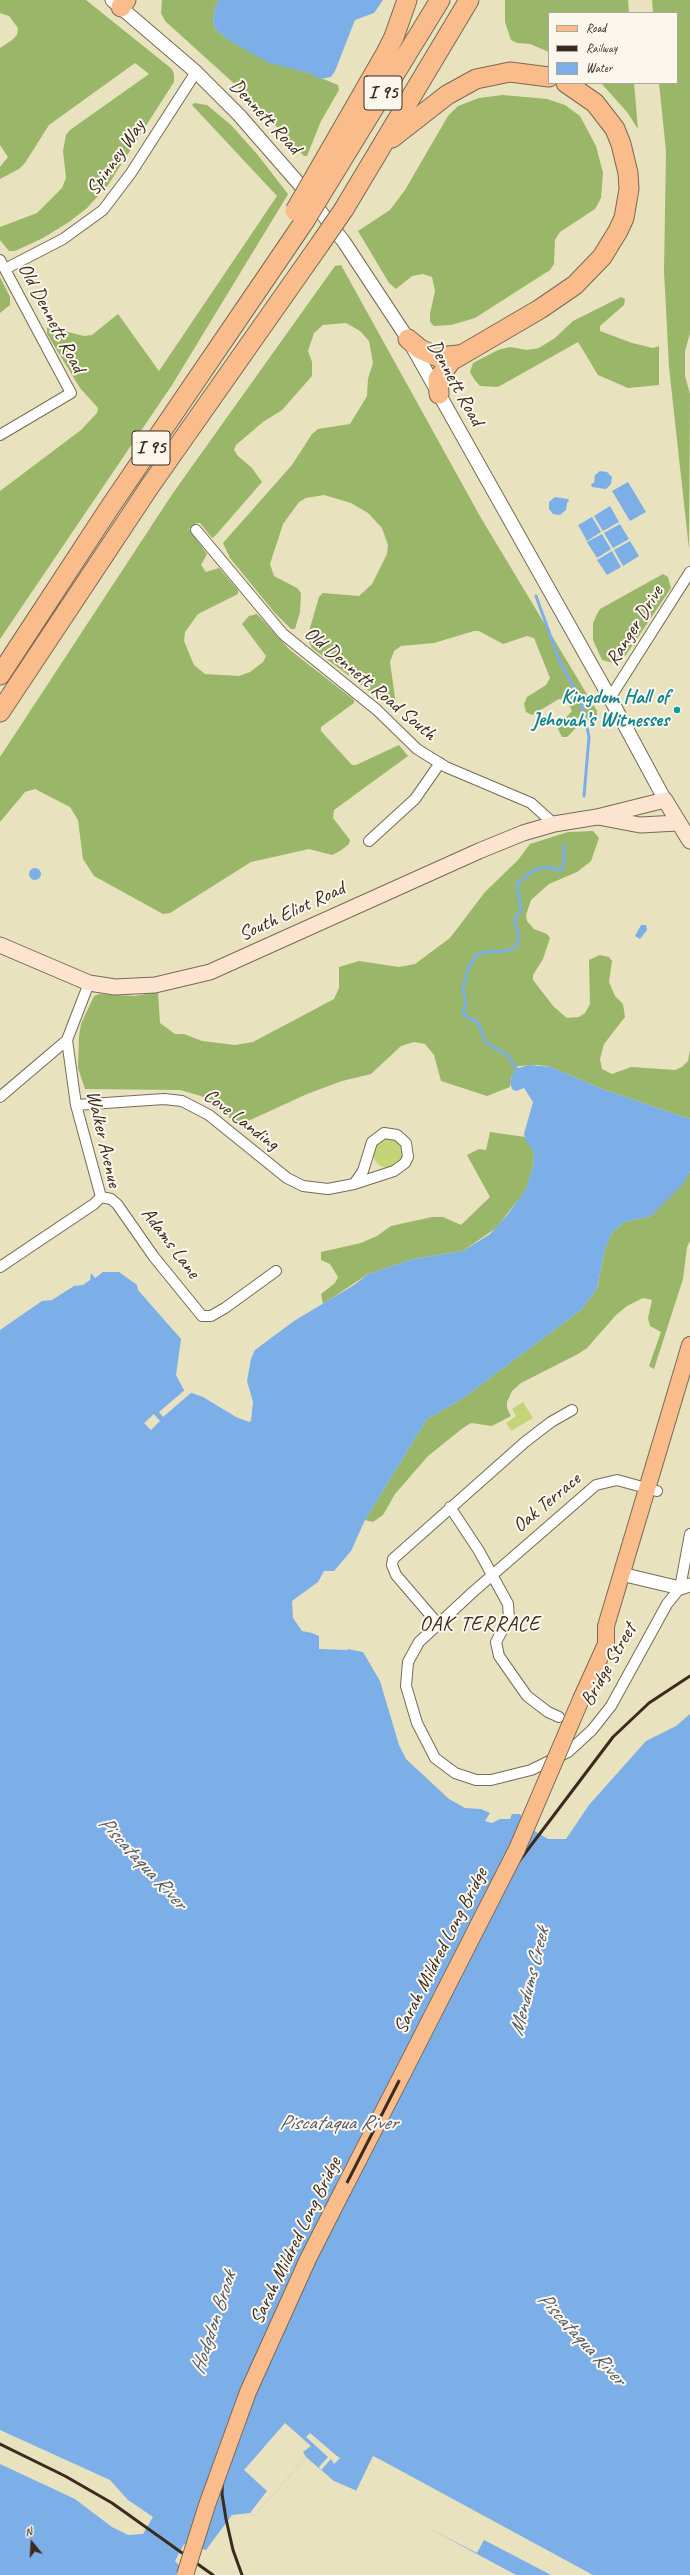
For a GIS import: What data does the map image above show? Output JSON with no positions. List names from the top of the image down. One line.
{"streets":{"highway":["I 95"],"main road":["Dennett Road","South Eliot Road","Sarah Mildred Long Bridge"],"street":["Spinney Way","Old Dennett Road","Ranger Drive","Old Dennett Road South","Cove Landing","Walker Avenue","Adams Lane","Oak Terrace","Bridge Street"]},"crossings":[["Dennett Road","Spinney Way"],["Dennett Road","Ranger Drive"],["Spinney Way","Old Dennett Road"],["Old Dennett Road South","South Eliot Road"],["Cove Landing","Walker Avenue"],["Walker Avenue","Adams Lane"],["Oak Terrace","Bridge Street"]],"districts":["OAK TERRACE"],"water":["Piscataqua River","Mendums Creek","Hodgdon Brook"],"places":["Kingdom Hall of Jehovah’s Witnesses"],"legend":["Road","Railway","Water"],"north":"top"}
